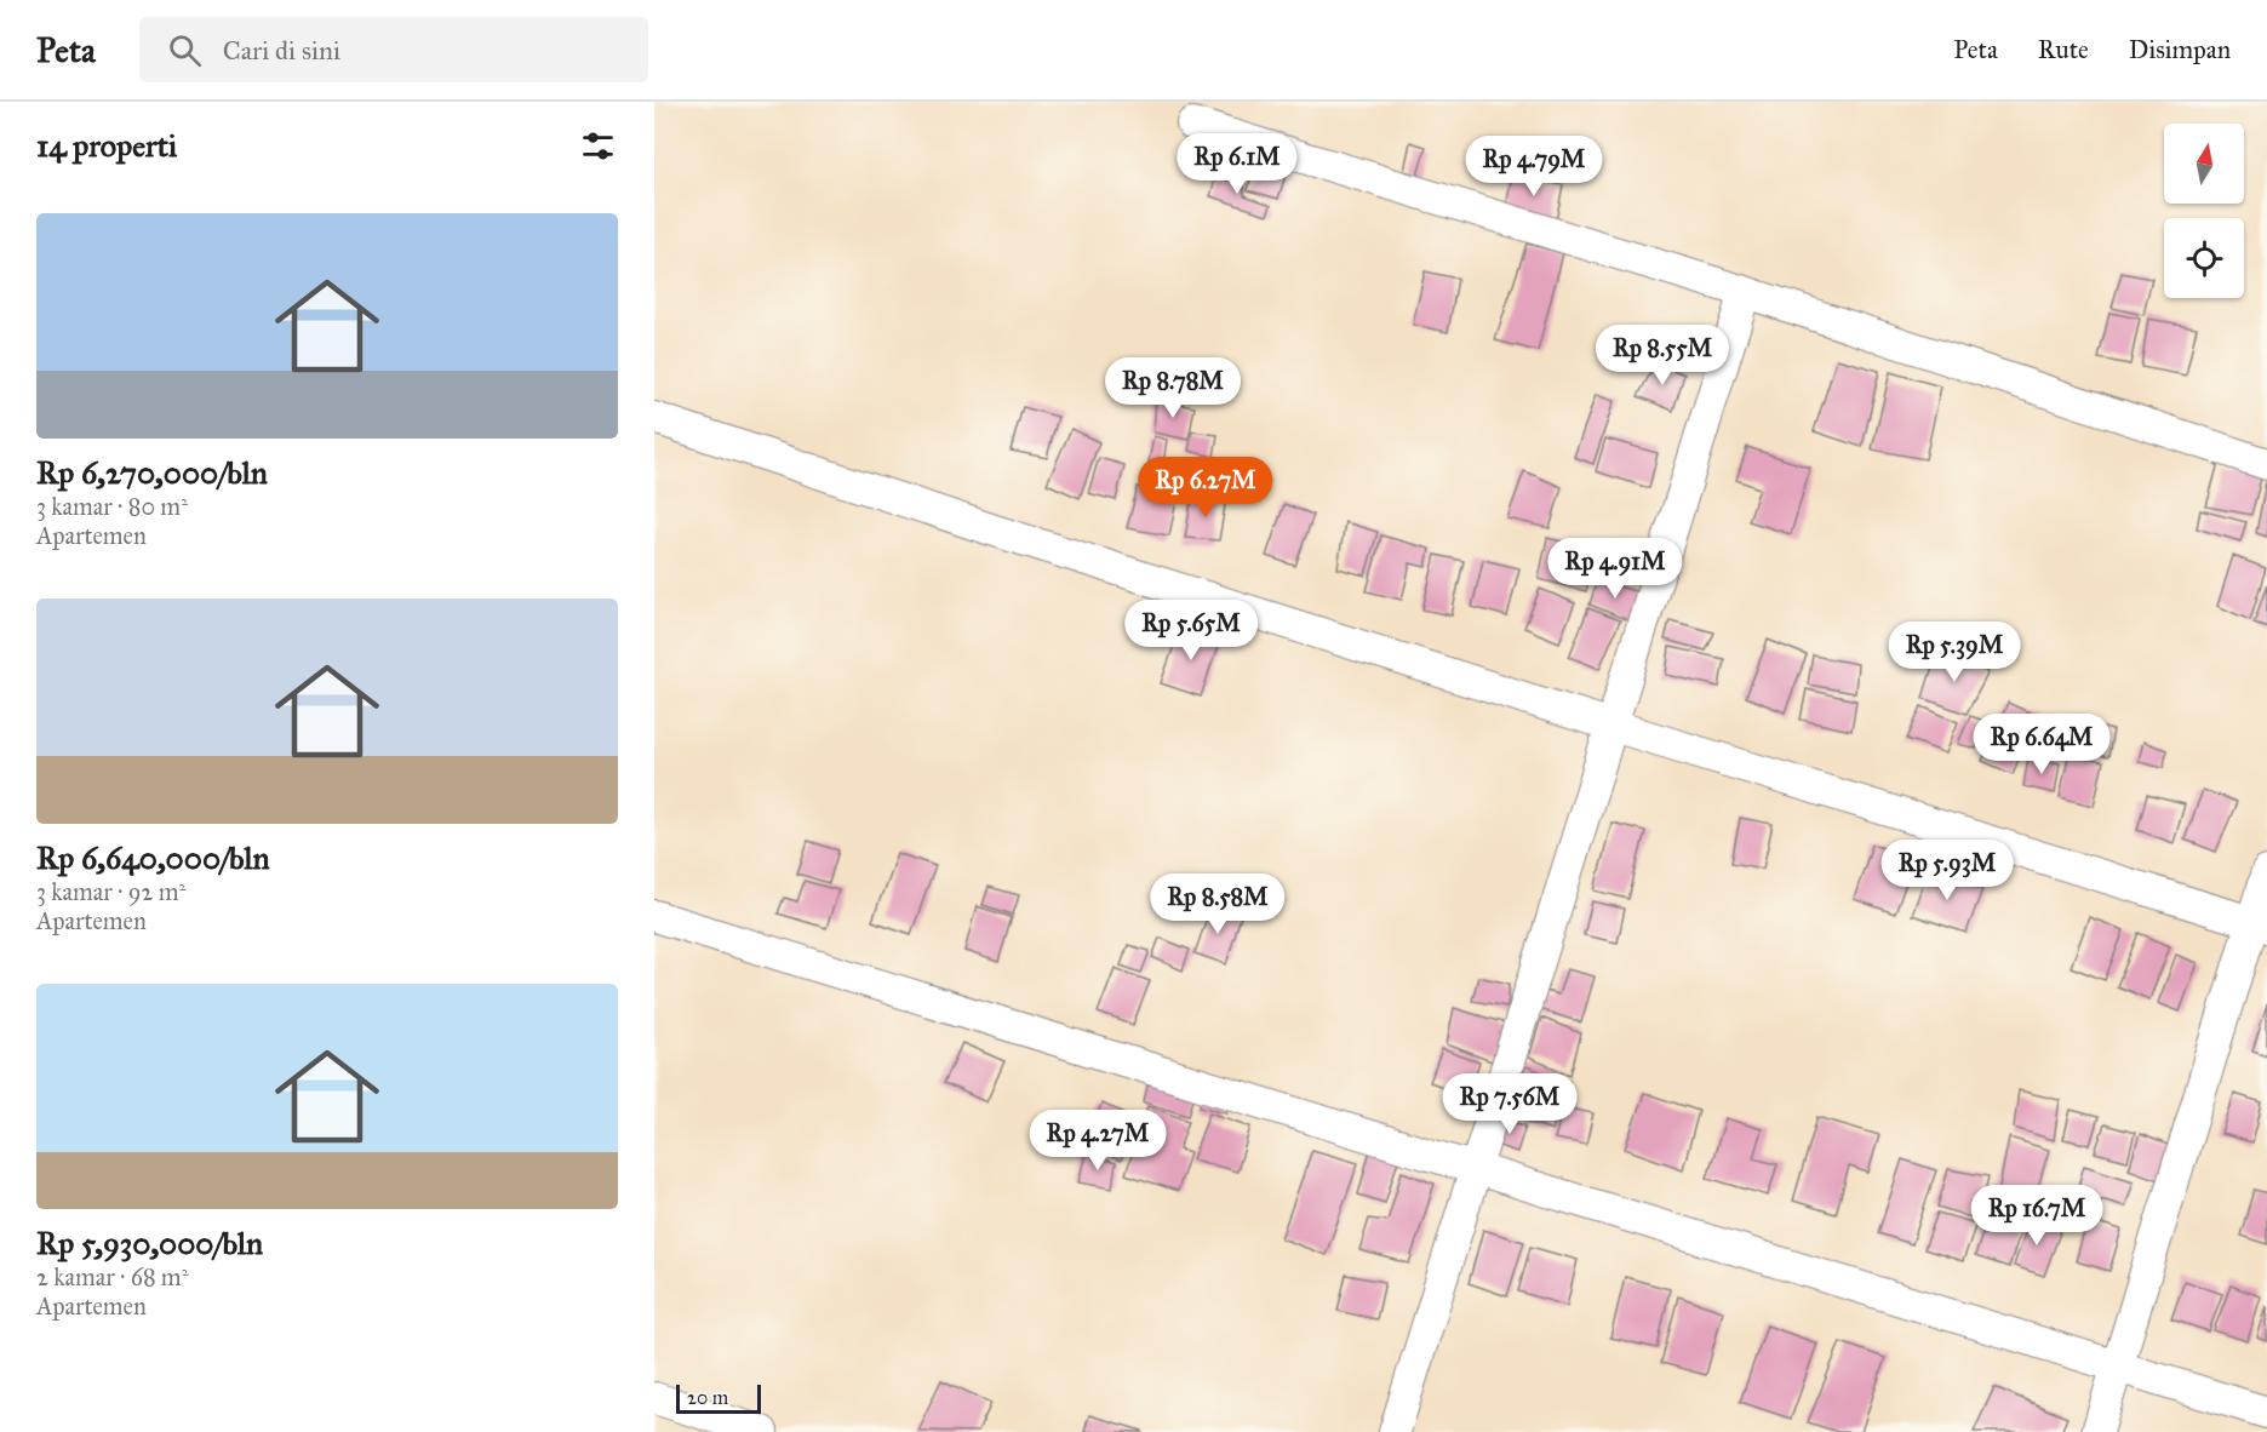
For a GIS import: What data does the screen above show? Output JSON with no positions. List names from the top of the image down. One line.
{"scale_bar":"20 m","north":"top","page":{"header":"Peta","search":"Cari di sini","nav":["Peta","Rute","Disimpan"],"heading":"14 properti","price":["Rp 6.1M","Rp 4.79M","Rp 8.55M","Rp 8.78M","Rp 6.27M","Rp 4.91M","Rp 5.65M","Rp 5.39M","Rp 6.64M","Rp 5.93M","Rp 8.58M","Rp 7.56M","Rp 4.27M","Rp 16.7M"],"list":[{"name":"Rp 6,270,000/bln","note":"3 kamar · 80 m² · Apartemen"},{"name":"Rp 6,640,000/bln","note":"3 kamar · 92 m² · Apartemen"},{"name":"Rp 5,930,000/bln","note":"2 kamar · 68 m² · Apartemen"}],"scale":"20 m"}}
